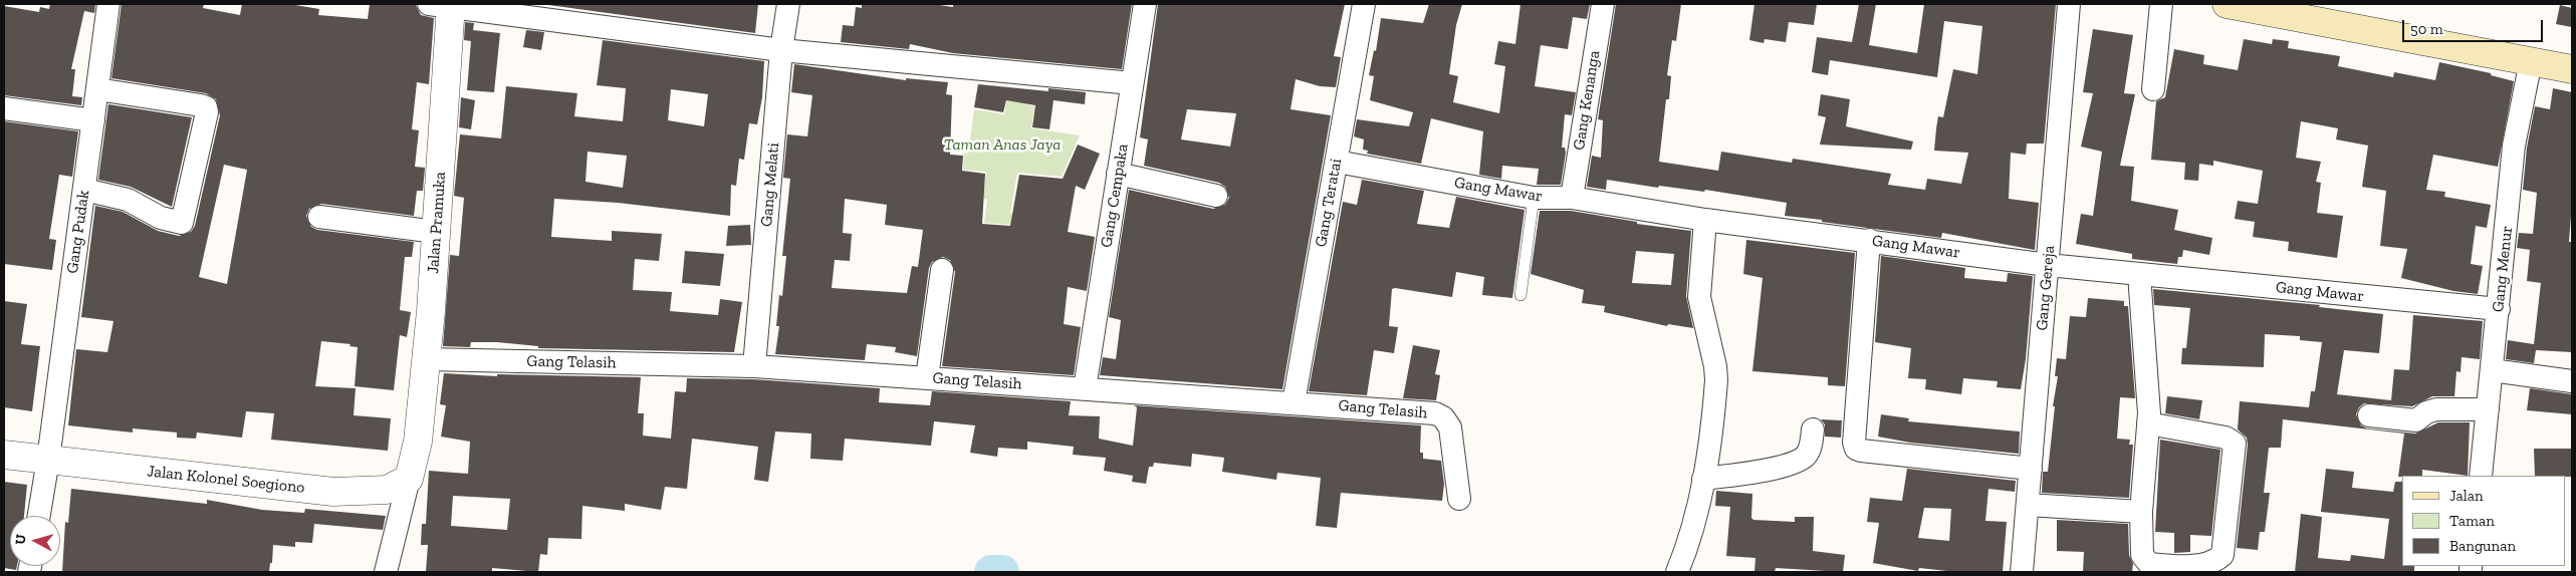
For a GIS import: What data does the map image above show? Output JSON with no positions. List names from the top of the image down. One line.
{"streets":{"street":["Gang Kenanga","Gang Melati","Gang Mawar","Gang Cempaka","Gang Teratai","Jalan Pramuka","Gang Pudak","Gang Menur","Gang Gereja","Gang Telasih","Jalan Kolonel Soegiono"]},"crossings":[["Gang Kenanga","Gang Mawar"],["Gang Melati","Gang Telasih"],["Gang Mawar","Gang Teratai"],["Gang Mawar","Gang Menur"],["Gang Mawar","Gang Gereja"],["Gang Cempaka","Gang Telasih"],["Gang Teratai","Gang Telasih"],["Jalan Pramuka","Gang Telasih"],["Jalan Pramuka","Jalan Kolonel Soegiono"],["Gang Pudak","Jalan Kolonel Soegiono"]],"parks":["Taman Anas Jaya"],"legend":["Jalan","Taman","Bangunan"],"scale_bar":"50 m","north":"left"}
